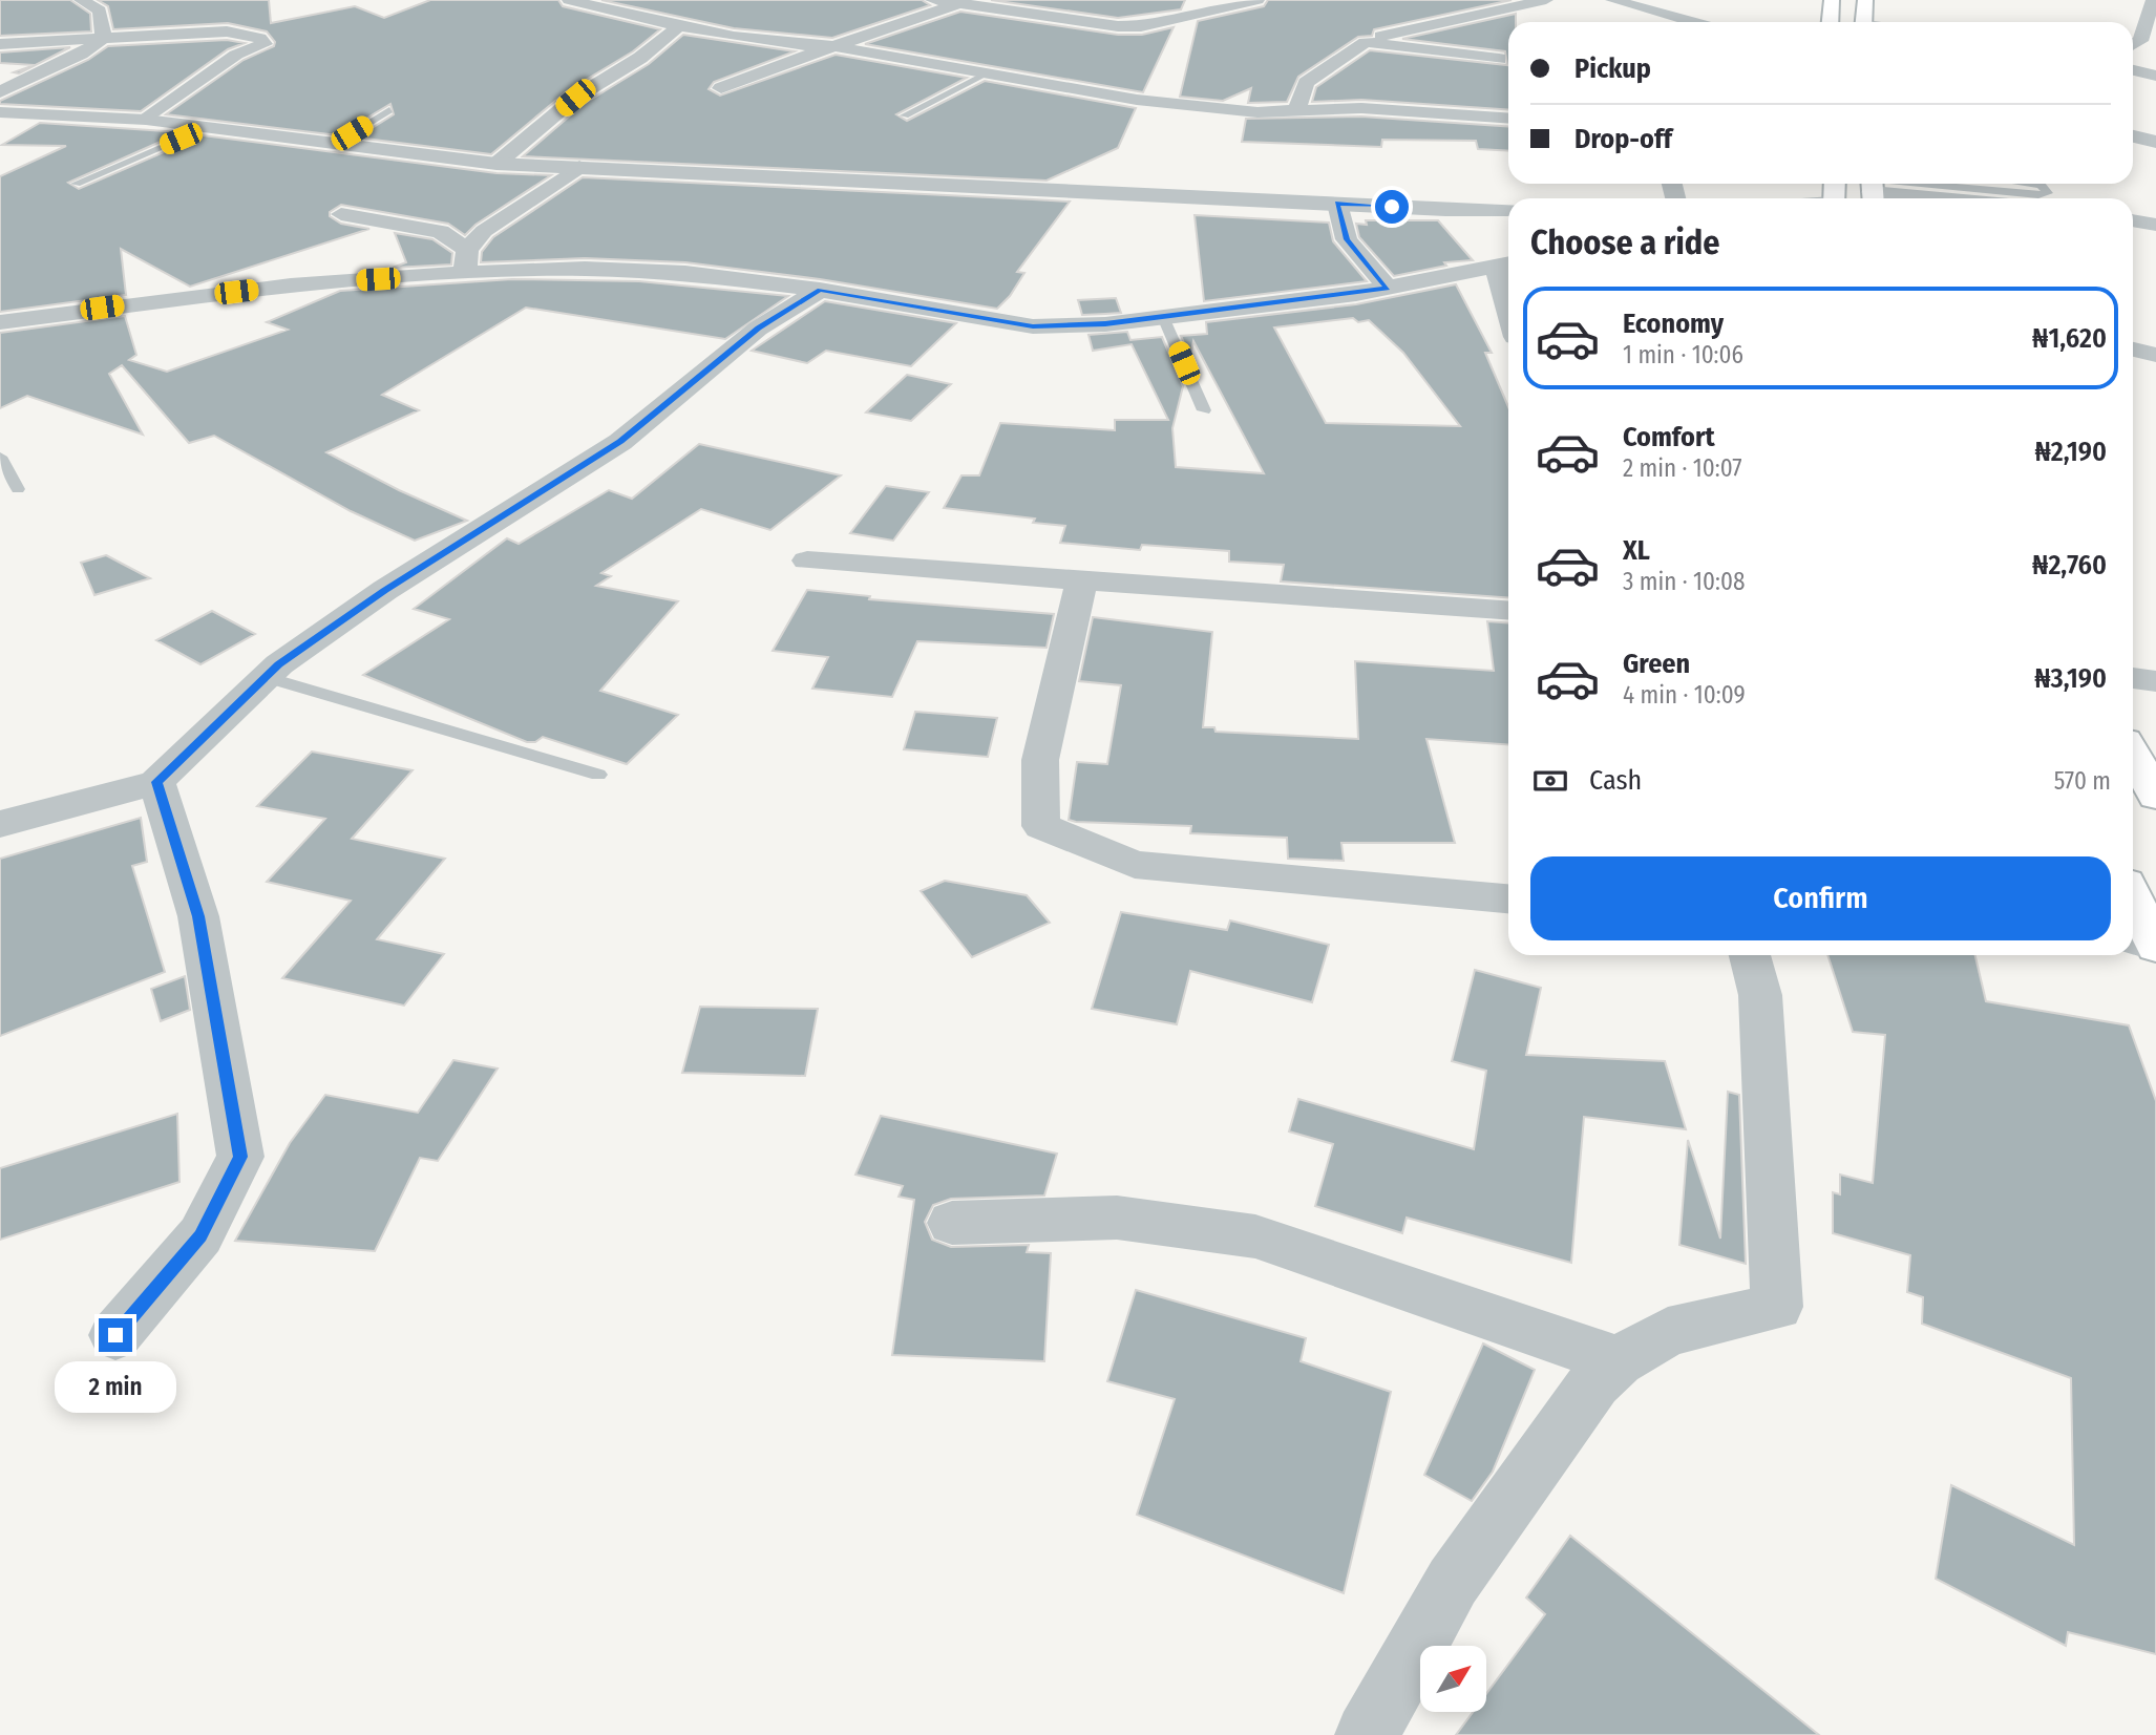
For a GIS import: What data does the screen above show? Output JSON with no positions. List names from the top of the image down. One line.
{"north":"top right","page":{"banner":["Pickup","Drop-off"],"heading":"Choose a ride","list":[{"name":"Economy","note":"1 min · 10:06","value":"₦1,620"},{"name":"Comfort","note":"2 min · 10:07","value":"₦2,190"},{"name":"XL","note":"3 min · 10:08","value":"₦2,760"},{"name":"Green","note":"4 min · 10:09","value":"₦3,190"}],"pay":["Cash","570 m"],"buttons":"Confirm","bubble":"2 min"}}
